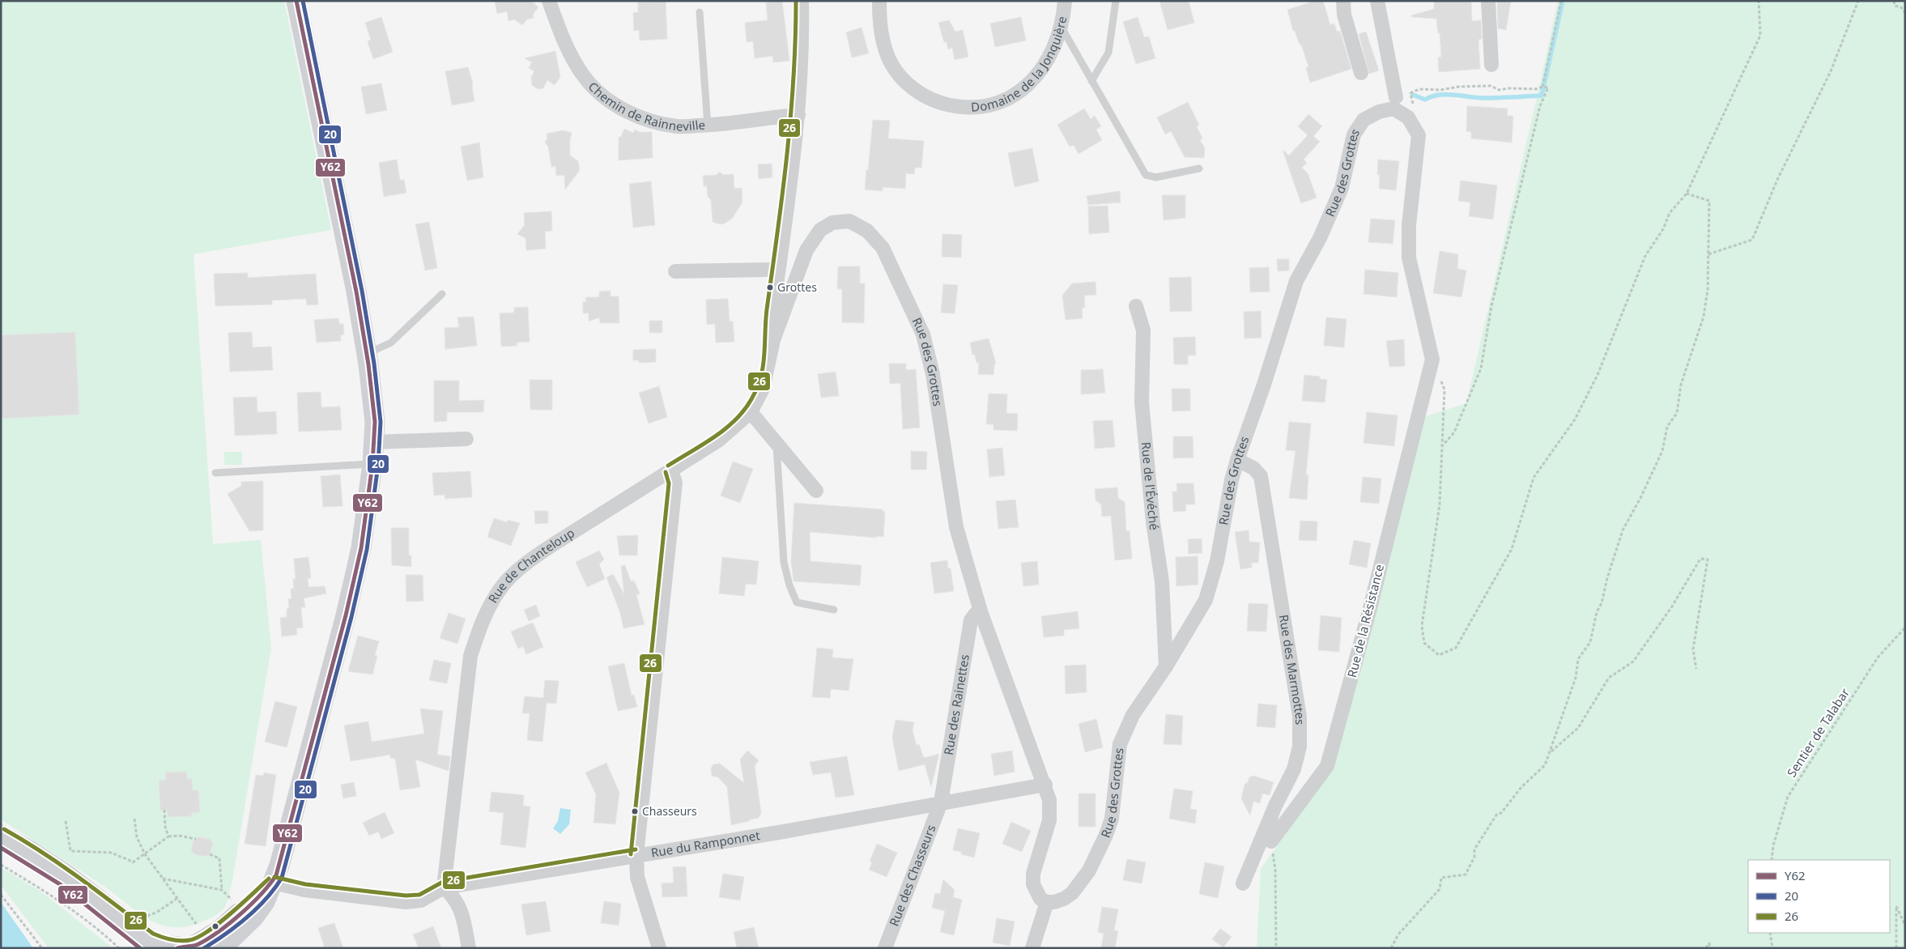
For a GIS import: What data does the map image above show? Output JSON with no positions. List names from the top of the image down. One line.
{"streets":{"street":["Domaine de la Jonquière","Chemin de Rainneville","Rue des Grottes","Rue de l'Évéché","Rue de Chanteloup","Rue de la Résistance","Rue des Marmottes","Rue des Rainettes","Rue du Ramponnet","Rue des Chasseurs"],"path":["Sentier de Talabar"]},"crossings":[["Rue des Grottes","Rue de l'Évéché"],["Rue des Grottes","Rue de Chanteloup"],["Rue des Grottes","Rue des Marmottes"],["Rue des Grottes","Rue des Rainettes"],["Rue des Grottes","Rue du Ramponnet"],["Rue de Chanteloup","Rue du Ramponnet"],["Rue des Rainettes","Rue du Ramponnet"],["Rue des Rainettes","Rue des Chasseurs"],["Rue du Ramponnet","Rue des Chasseurs"]],"places":["Grottes","Chasseurs"],"lines":["transit line Y62","transit line 20","transit line 26"],"legend":["Y62","20","26"]}
